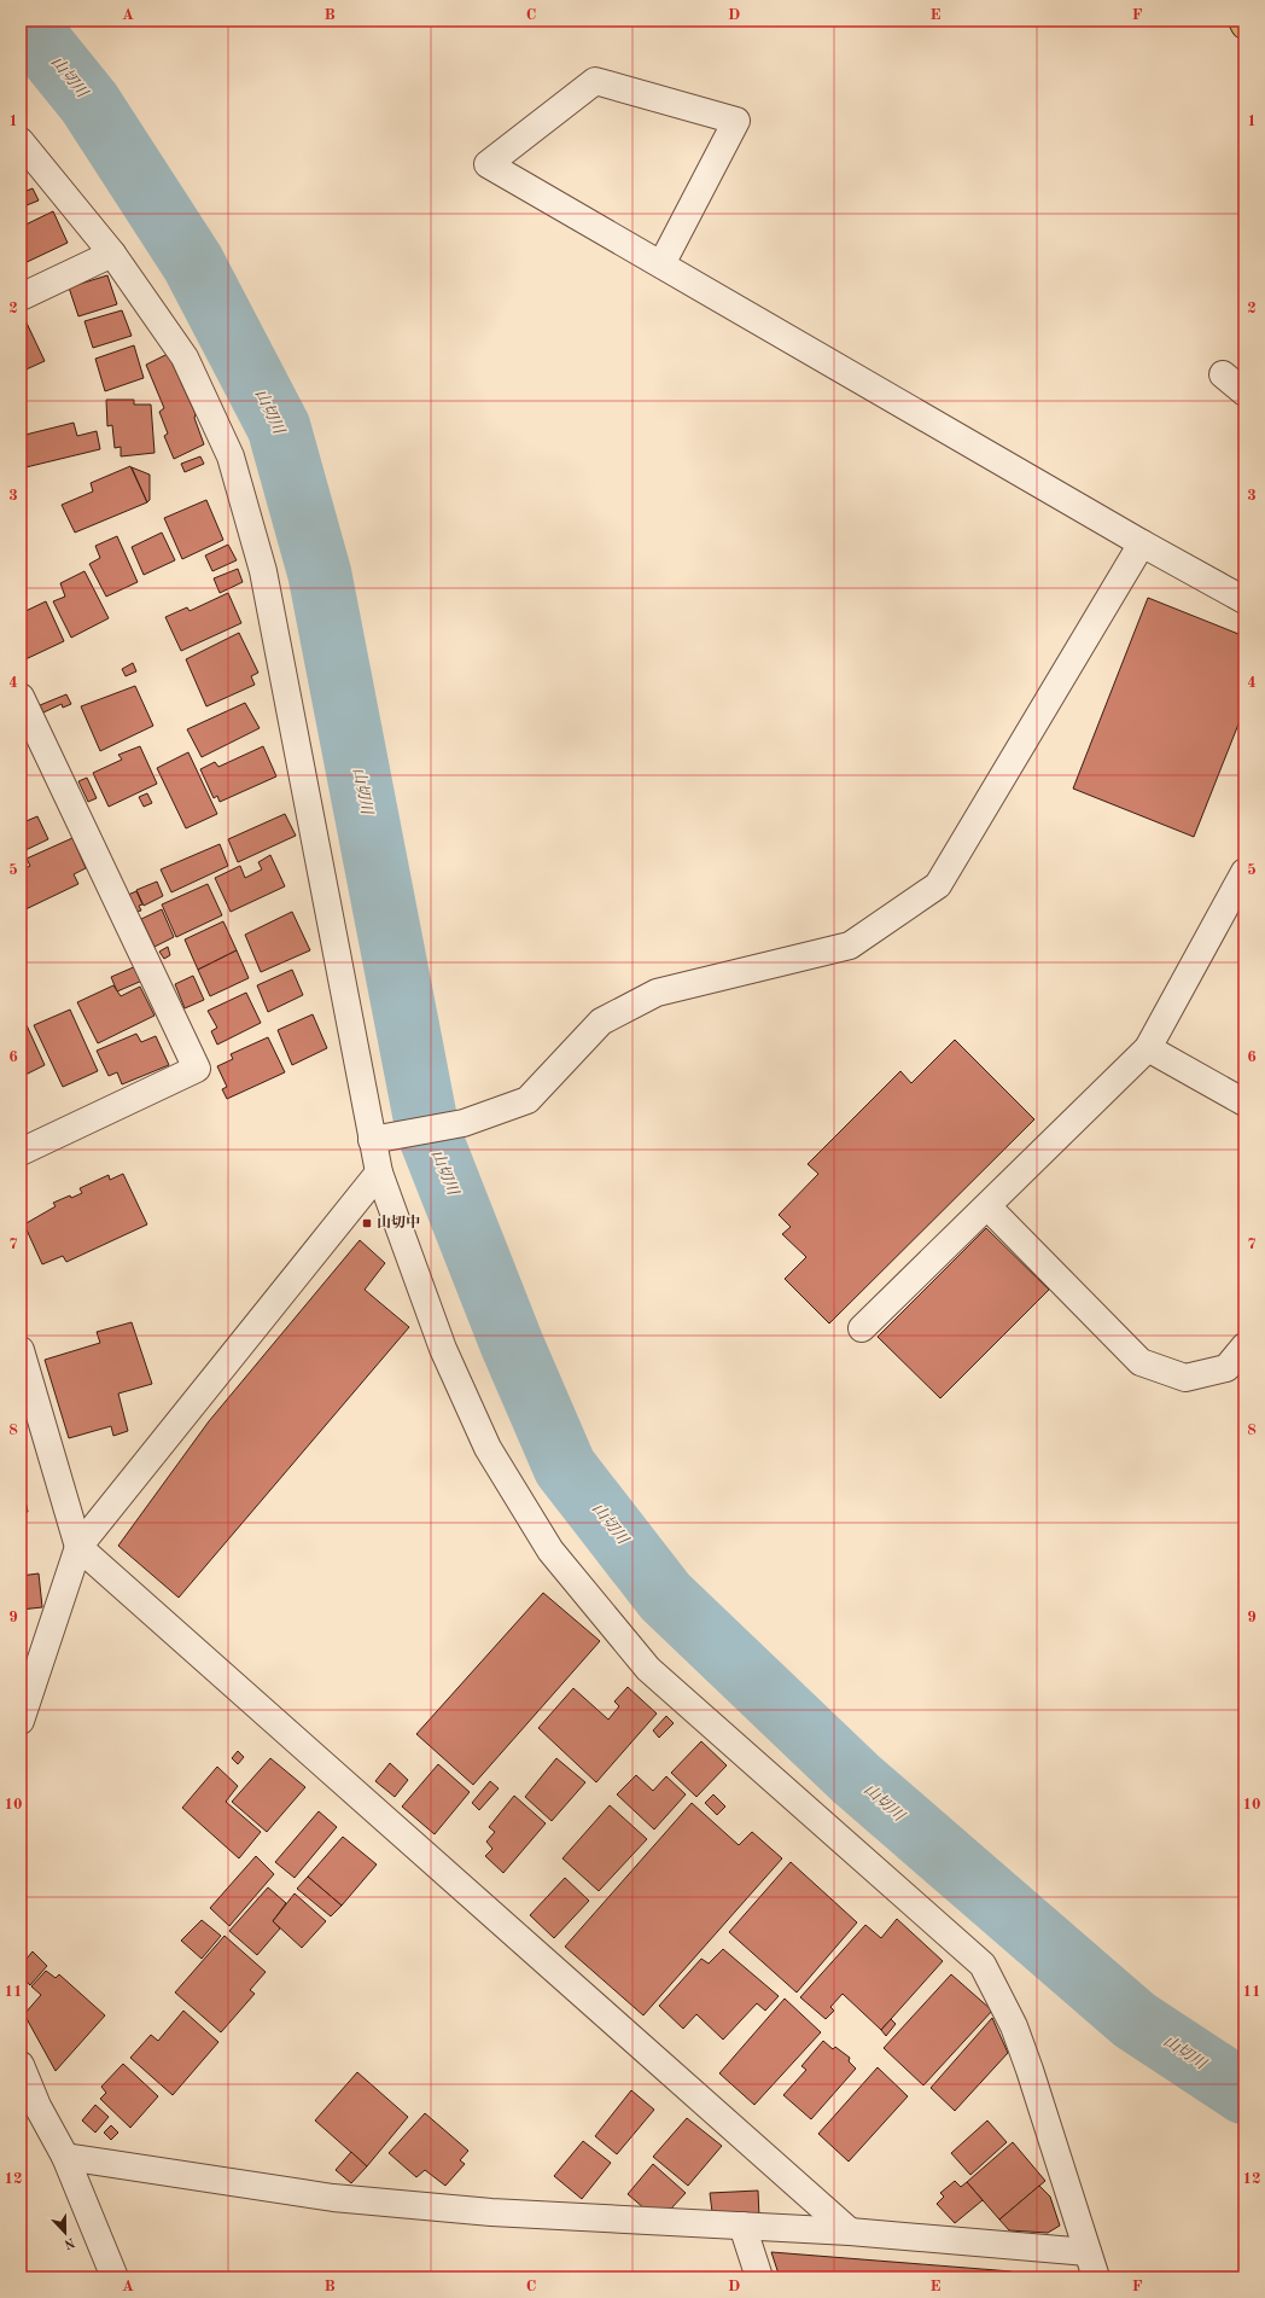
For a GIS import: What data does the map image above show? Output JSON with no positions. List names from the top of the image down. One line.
{"water":["山切川"],"places":{"transit":["山切中"]},"north":"bottom","grid":{"columns":["A","B","C","D","E","F"],"rows":["1","2","3","4","5","6","7","8","9","10","11","12"]}}
